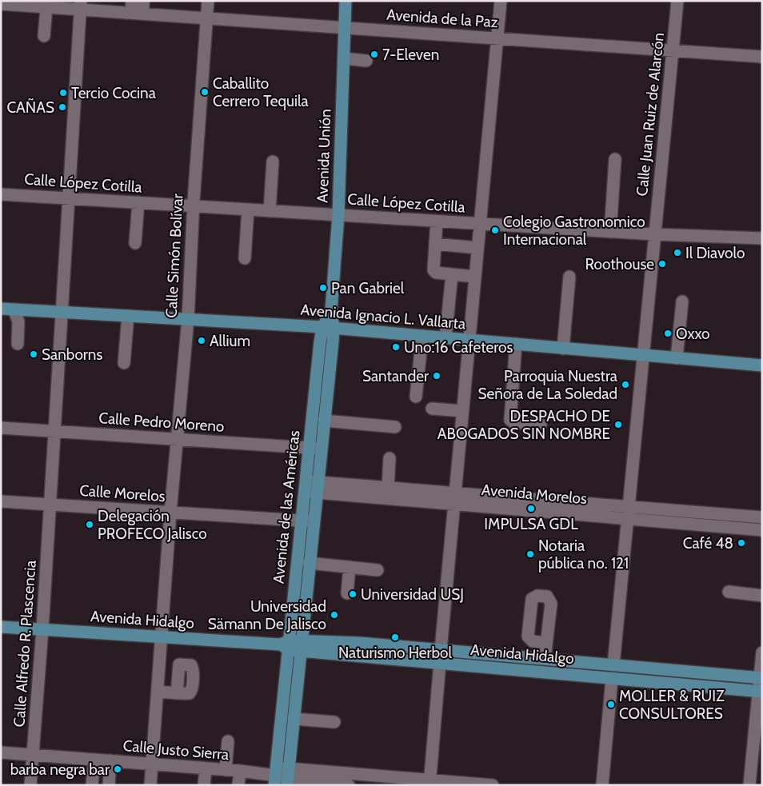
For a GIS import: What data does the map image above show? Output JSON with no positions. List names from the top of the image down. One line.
{"streets":{"main road":["Avenida Unión","Avenida Ignacio L. Vallarta","Avenida de las Américas","Avenida Hidalgo"],"street":["Avenida de la Paz","Calle Juan Ruiz de Alarcón","Calle López Cotilla","Calle Simón Bolívar","Calle Pedro Moreno","Calle Morelos","Avenida Morelos","Calle Alfredo R. Plascencia","Calle Justo Sierra"]},"crossings":[["Avenida de la Paz","Calle Juan Ruiz de Alarcón"],["Avenida de la Paz","Avenida Unión"],["Avenida de la Paz","Calle Simón Bolívar"],["Avenida de la Paz","Calle Alfredo R. Plascencia"],["Calle Juan Ruiz de Alarcón","Calle López Cotilla"],["Calle Juan Ruiz de Alarcón","Avenida Ignacio L. Vallarta"],["Calle Juan Ruiz de Alarcón","Avenida Morelos"],["Calle Juan Ruiz de Alarcón","Avenida Hidalgo"],["Avenida Unión","Calle López Cotilla"],["Avenida Unión","Avenida Ignacio L. Vallarta"],["Avenida Unión","Avenida de las Américas"],["Calle López Cotilla","Calle Simón Bolívar"],["Calle López Cotilla","Calle Alfredo R. Plascencia"],["Calle Simón Bolívar","Avenida Ignacio L. Vallarta"],["Calle Simón Bolívar","Calle Pedro Moreno"],["Calle Simón Bolívar","Calle Morelos"],["Calle Simón Bolívar","Avenida Hidalgo"],["Calle Simón Bolívar","Calle Justo Sierra"],["Avenida Ignacio L. Vallarta","Avenida de las Américas"],["Avenida Ignacio L. Vallarta","Calle Alfredo R. Plascencia"],["Calle Pedro Moreno","Avenida de las Américas"],["Calle Pedro Moreno","Calle Alfredo R. Plascencia"],["Calle Morelos","Avenida de las Américas"],["Calle Morelos","Calle Alfredo R. Plascencia"],["Avenida Morelos","Avenida de las Américas"],["Avenida de las Américas","Avenida Hidalgo"],["Avenida de las Américas","Calle Justo Sierra"],["Avenida Hidalgo","Calle Alfredo R. Plascencia"],["Calle Alfredo R. Plascencia","Calle Justo Sierra"]],"places":["7-Eleven","Caballito Cerrero Tequila","Tercio Cocina","CAÑAS","Colegio Gastronomico Internacional","Il Diavolo","Roothouse","Pan Gabriel","Oxxo","Allium","Uno:16 Cafeteros","Sanborns","Santander","Parroquia Nuestra Señora de La Soledad","DESPACHO DE ABOGADOS SIN NOMBRE","IMPULSA GDL","Delegación PROFECO Jalisco","Café 48","Notaria pública no. 121","Universidad USJ","Universidad Sämann De Jalisco","Naturismo Herbol","MOLLER & RUIZ CONSULTORES","barba negra bar"]}
